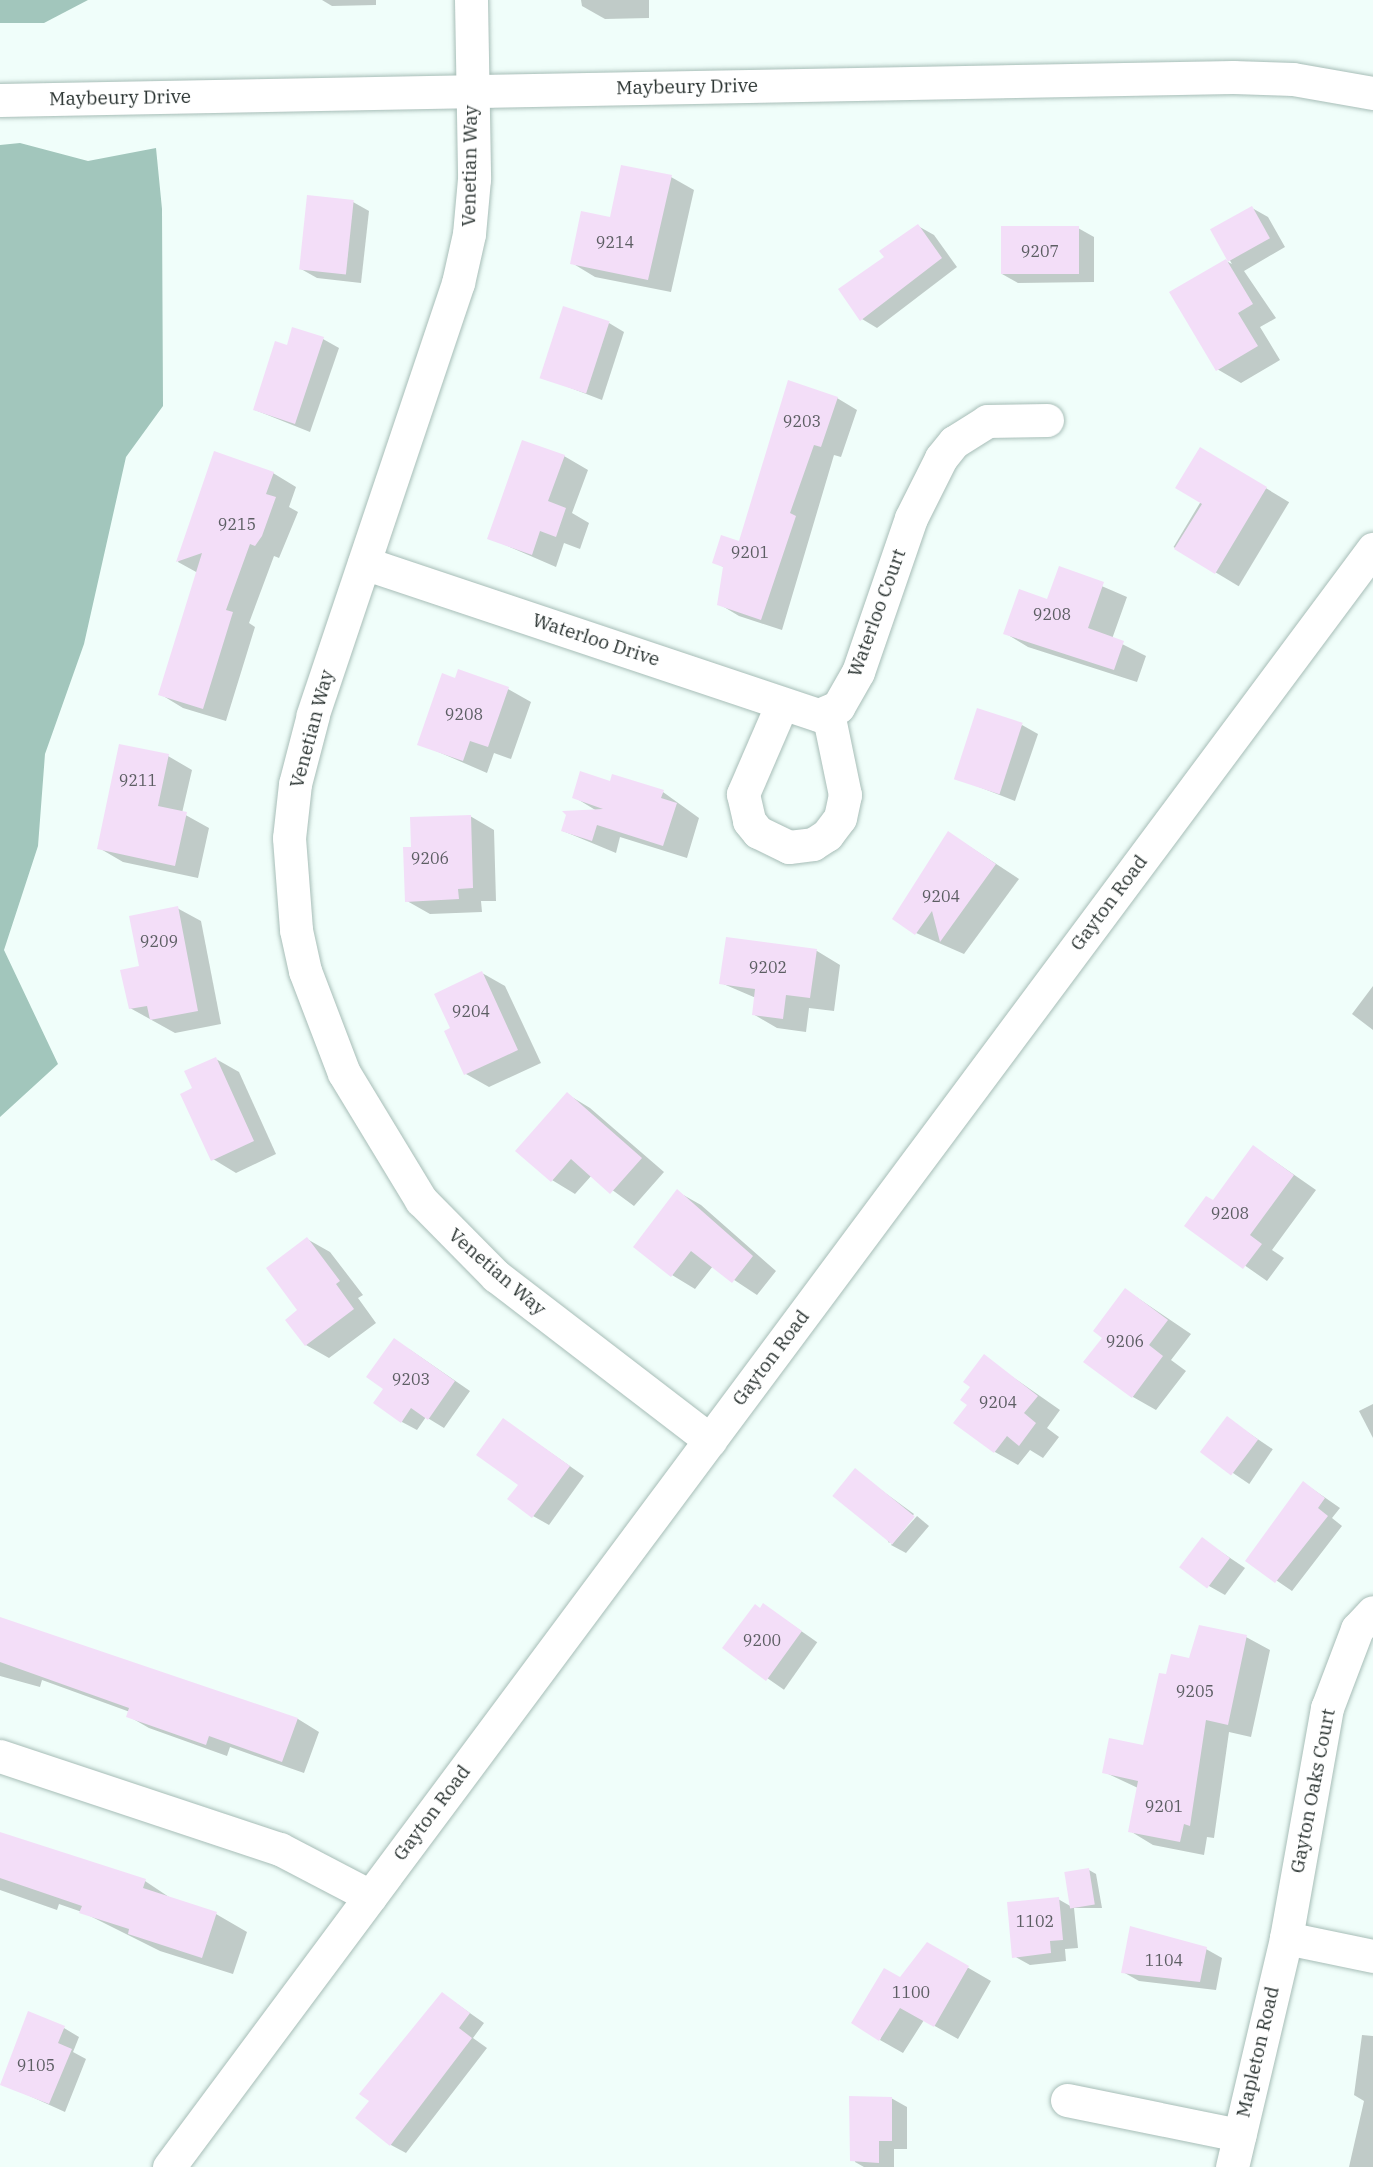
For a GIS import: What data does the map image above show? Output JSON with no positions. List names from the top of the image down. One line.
{"streets":{"street":["Maybeury Drive","Venetian Way","Waterloo Court","Waterloo Drive","Gayton Road","Gayton Oaks Court","Mapleton Road"]},"crossings":[["Maybeury Drive","Venetian Way"],["Venetian Way","Waterloo Drive"],["Venetian Way","Gayton Road"],["Waterloo Court","Waterloo Drive"],["Gayton Oaks Court","Mapleton Road"]],"house_numbers":["9214","9207","9203","9215","9201","9208","9208","9211","9206","9204","9209","9202","9204","9208","9206","9203","9204","9200","9205","9201","1102","1104","1100","9105"]}
